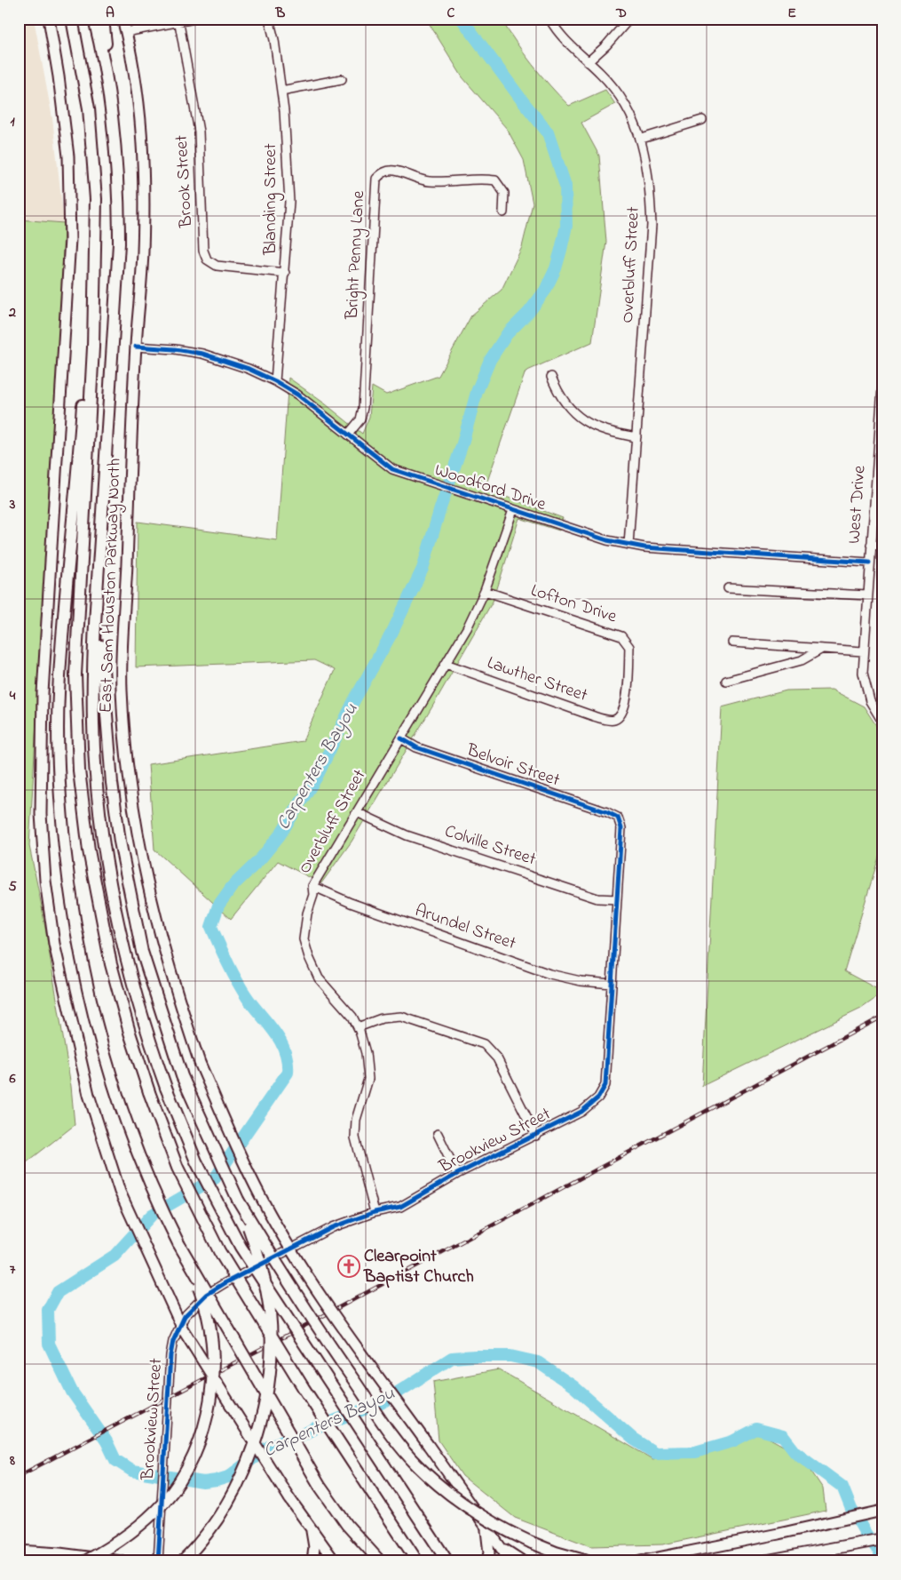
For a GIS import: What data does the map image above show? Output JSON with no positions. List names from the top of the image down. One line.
{"streets":{"highway":["East Sam Houston Parkway North"],"street":["Brook Street","Blanding Street","Bright Penny Lane","Overbluff Street","Woodford Drive","West Drive","Lofton Drive","Lawther Street","Belvoir Street","Colville Street","Arundel Street","Brookview Street"]},"crossings":[["Brook Street","Blanding Street"],["Blanding Street","Woodford Drive"],["Bright Penny Lane","Woodford Drive"],["Overbluff Street","Woodford Drive"],["Overbluff Street","Lofton Drive"],["Overbluff Street","Lawther Street"],["Overbluff Street","Belvoir Street"],["Overbluff Street","Colville Street"],["Overbluff Street","Arundel Street"],["Overbluff Street","Brookview Street"],["Woodford Drive","West Drive"],["Woodford Drive","East Sam Houston Parkway North"],["Lofton Drive","Lawther Street"],["Belvoir Street","Brookview Street"],["Colville Street","Brookview Street"],["Arundel Street","Brookview Street"]],"water":["Carpenters Bayou"],"places":{"church":["Clearpoint Baptist Church"]},"grid":{"columns":["A","B","C","D","E"],"rows":["1","2","3","4","5","6","7","8"]}}
